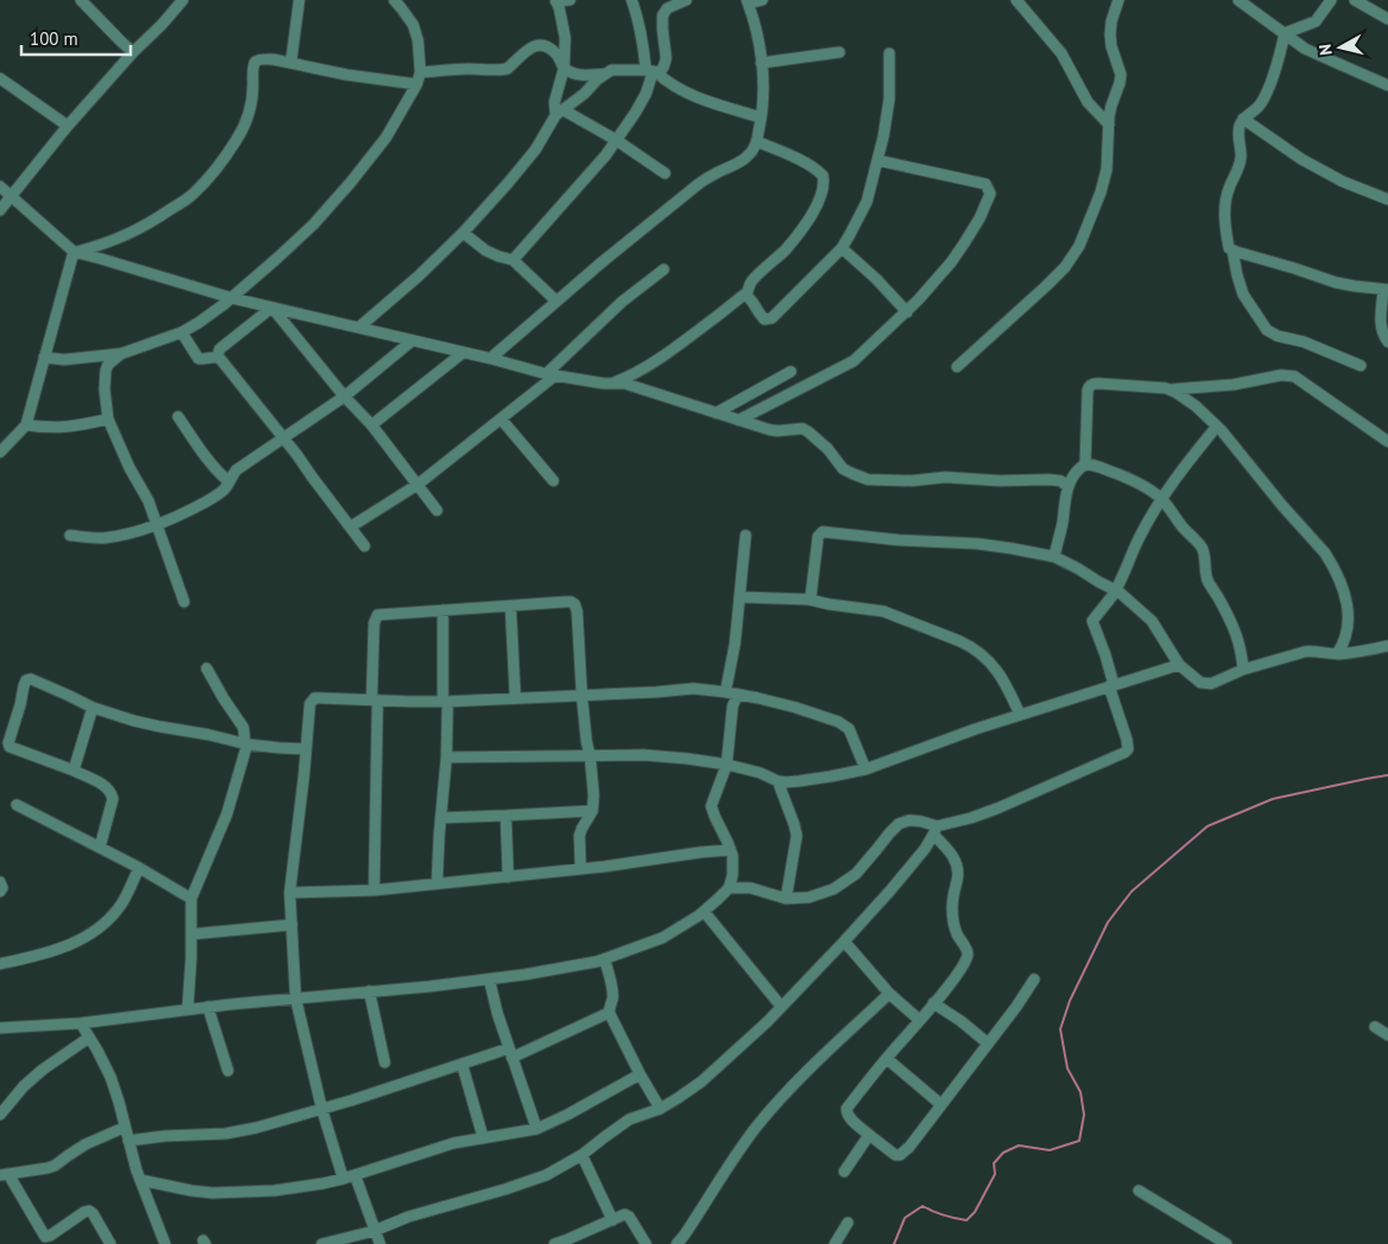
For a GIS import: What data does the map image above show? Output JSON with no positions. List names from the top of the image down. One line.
{"scale_bar":"100 m","north":"left"}
